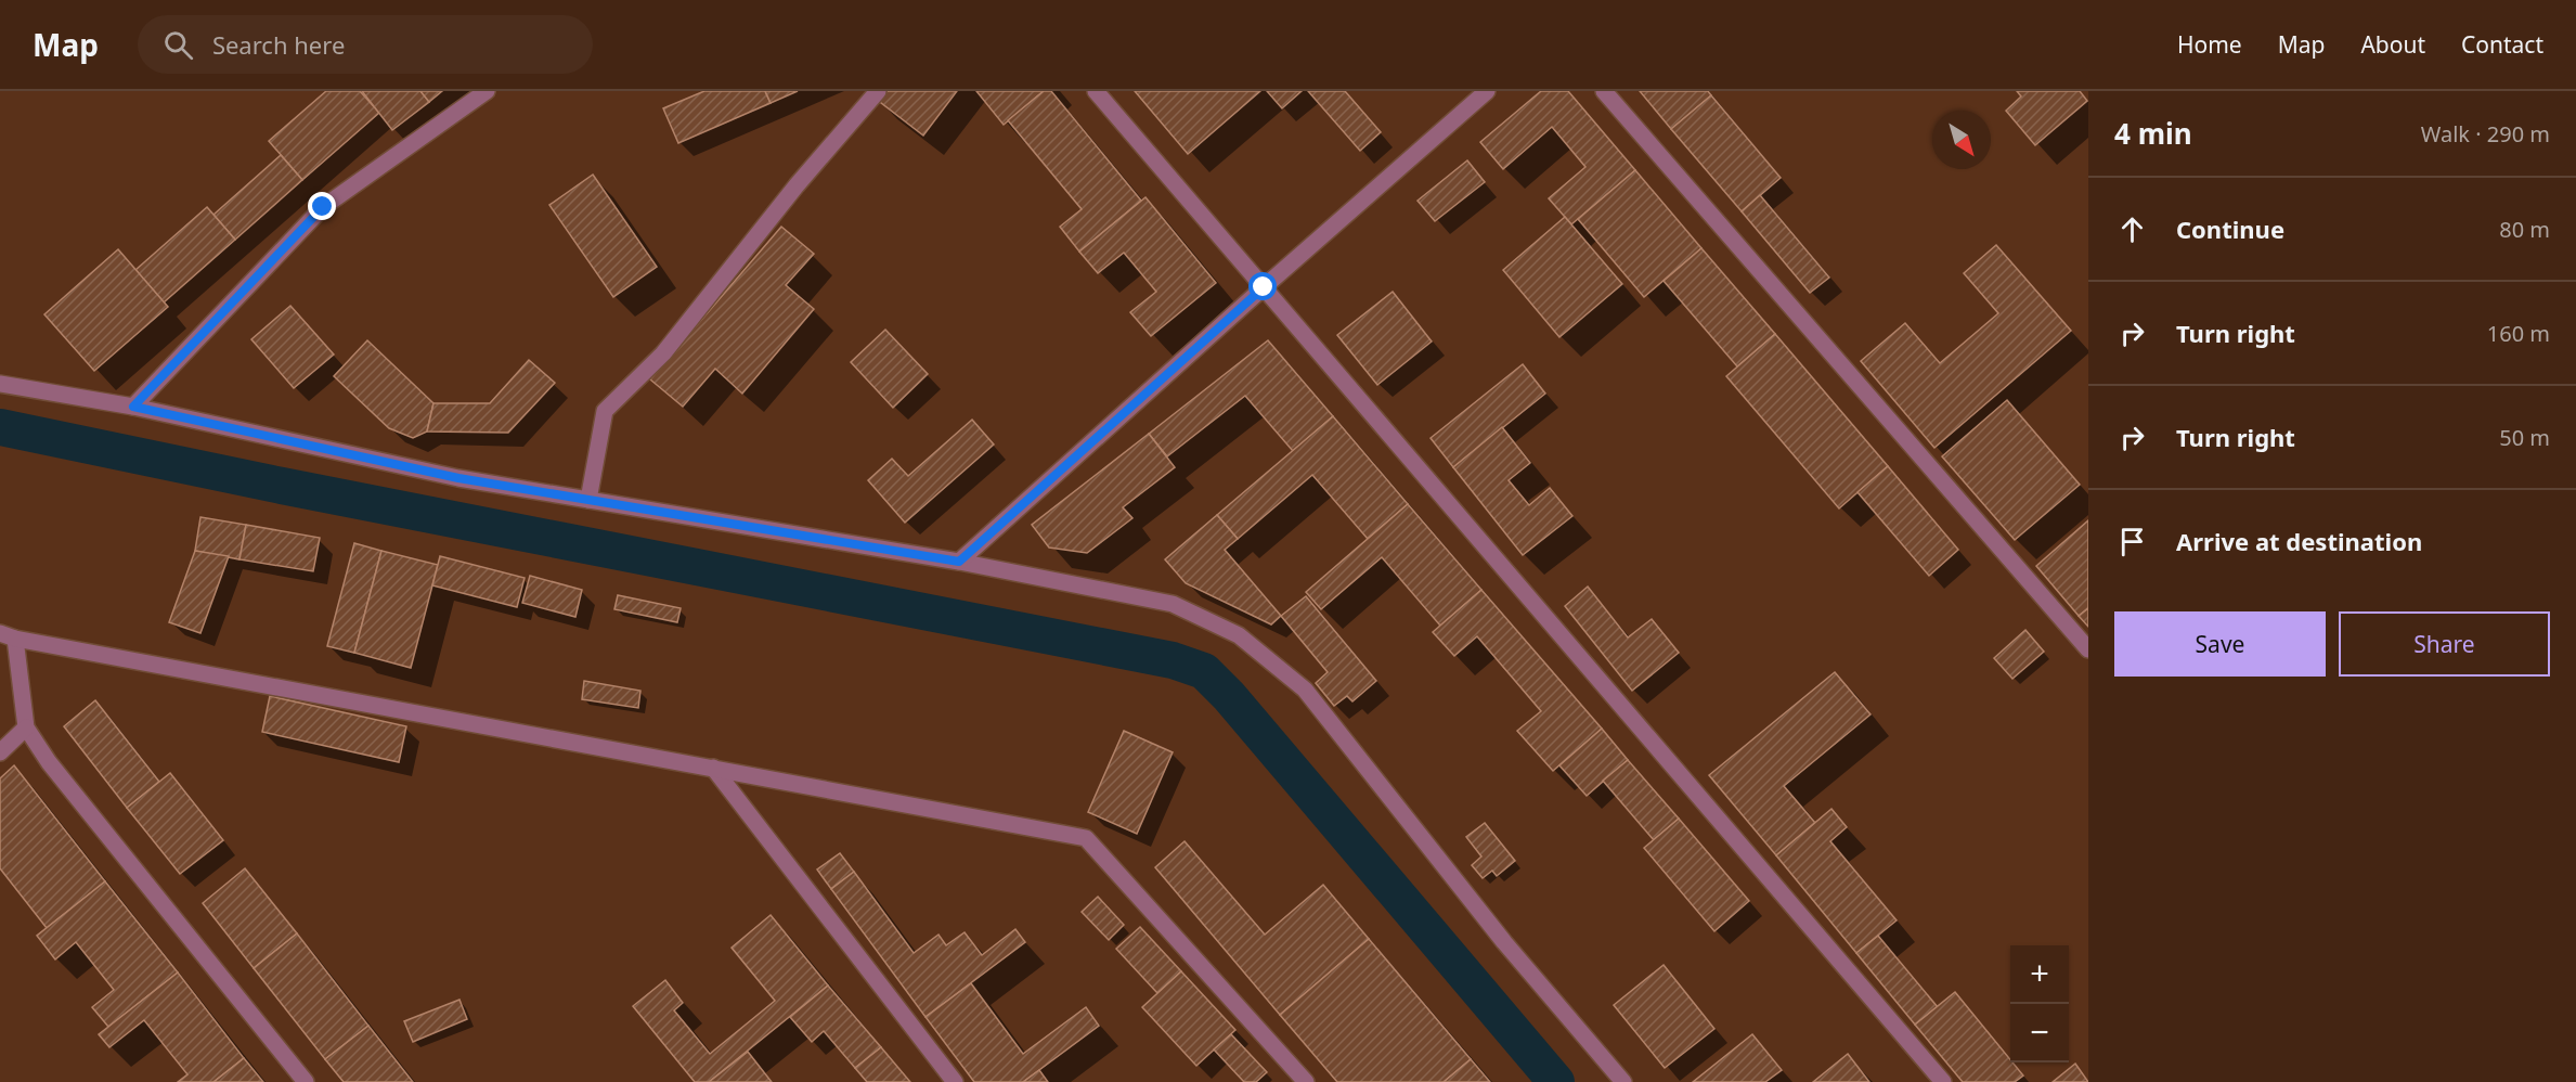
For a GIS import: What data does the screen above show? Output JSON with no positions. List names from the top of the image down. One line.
{"north":"bottom right","page":{"header":"Map","search":"Search here","nav":["Home","Map","About","Contact"],"heading":["4 min","Walk · 290 m"],"list":[["Continue","80 m"],["Turn right","160 m"],["Turn right","50 m"],"Arrive at destination"],"buttons":["Save","Share"],"map_buttons":["+","−"]}}
